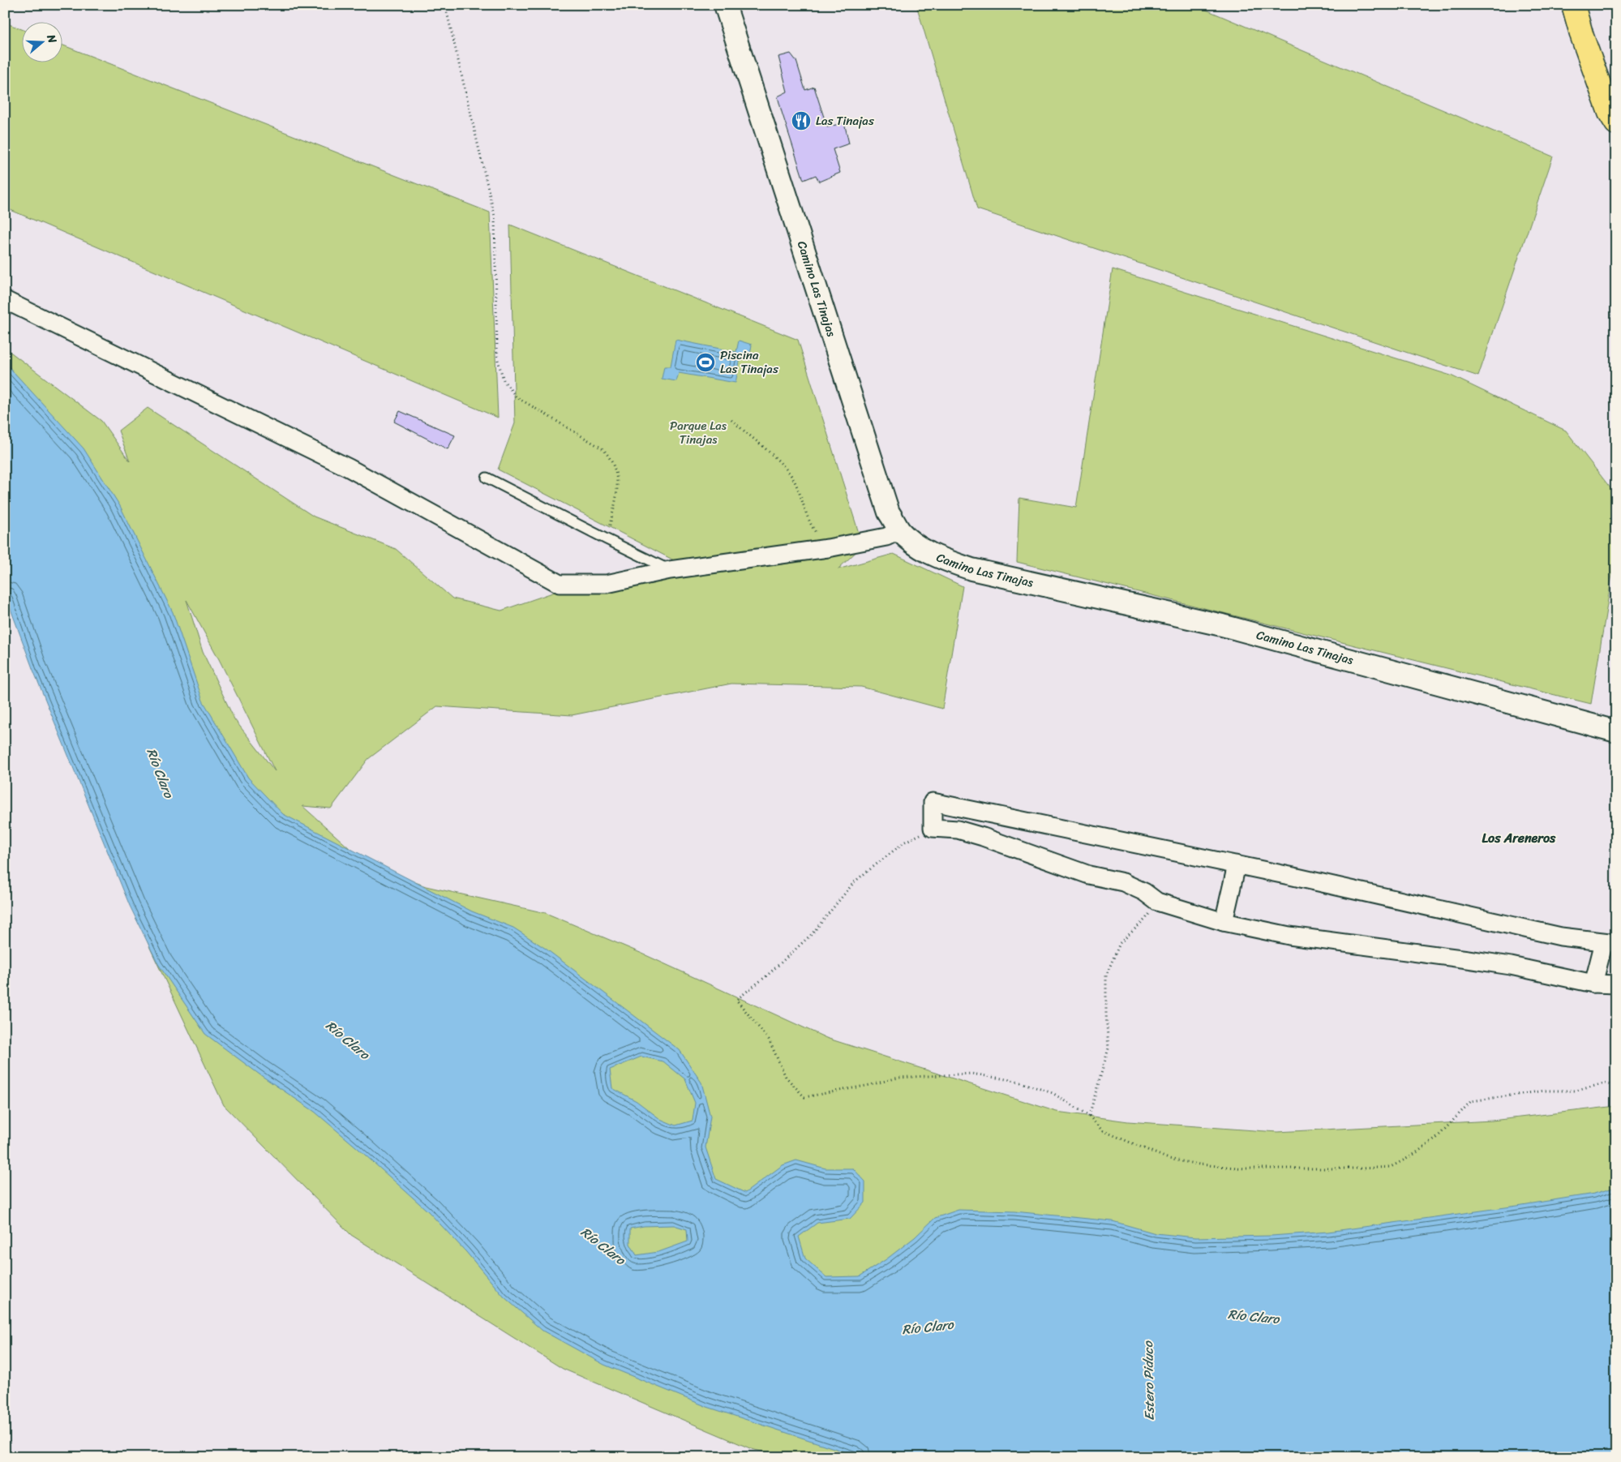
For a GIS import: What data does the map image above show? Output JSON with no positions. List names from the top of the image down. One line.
{"streets":{"street":["Camino Las Tinajas"]},"districts":["Los Areneros"],"water":["Río Claro","Estero Piduco"],"parks":["Parque Las Tinajas"],"places":{"restaurant":["Las Tinajas"],"sports":["Piscina Las Tinajas"]},"north":"right"}
